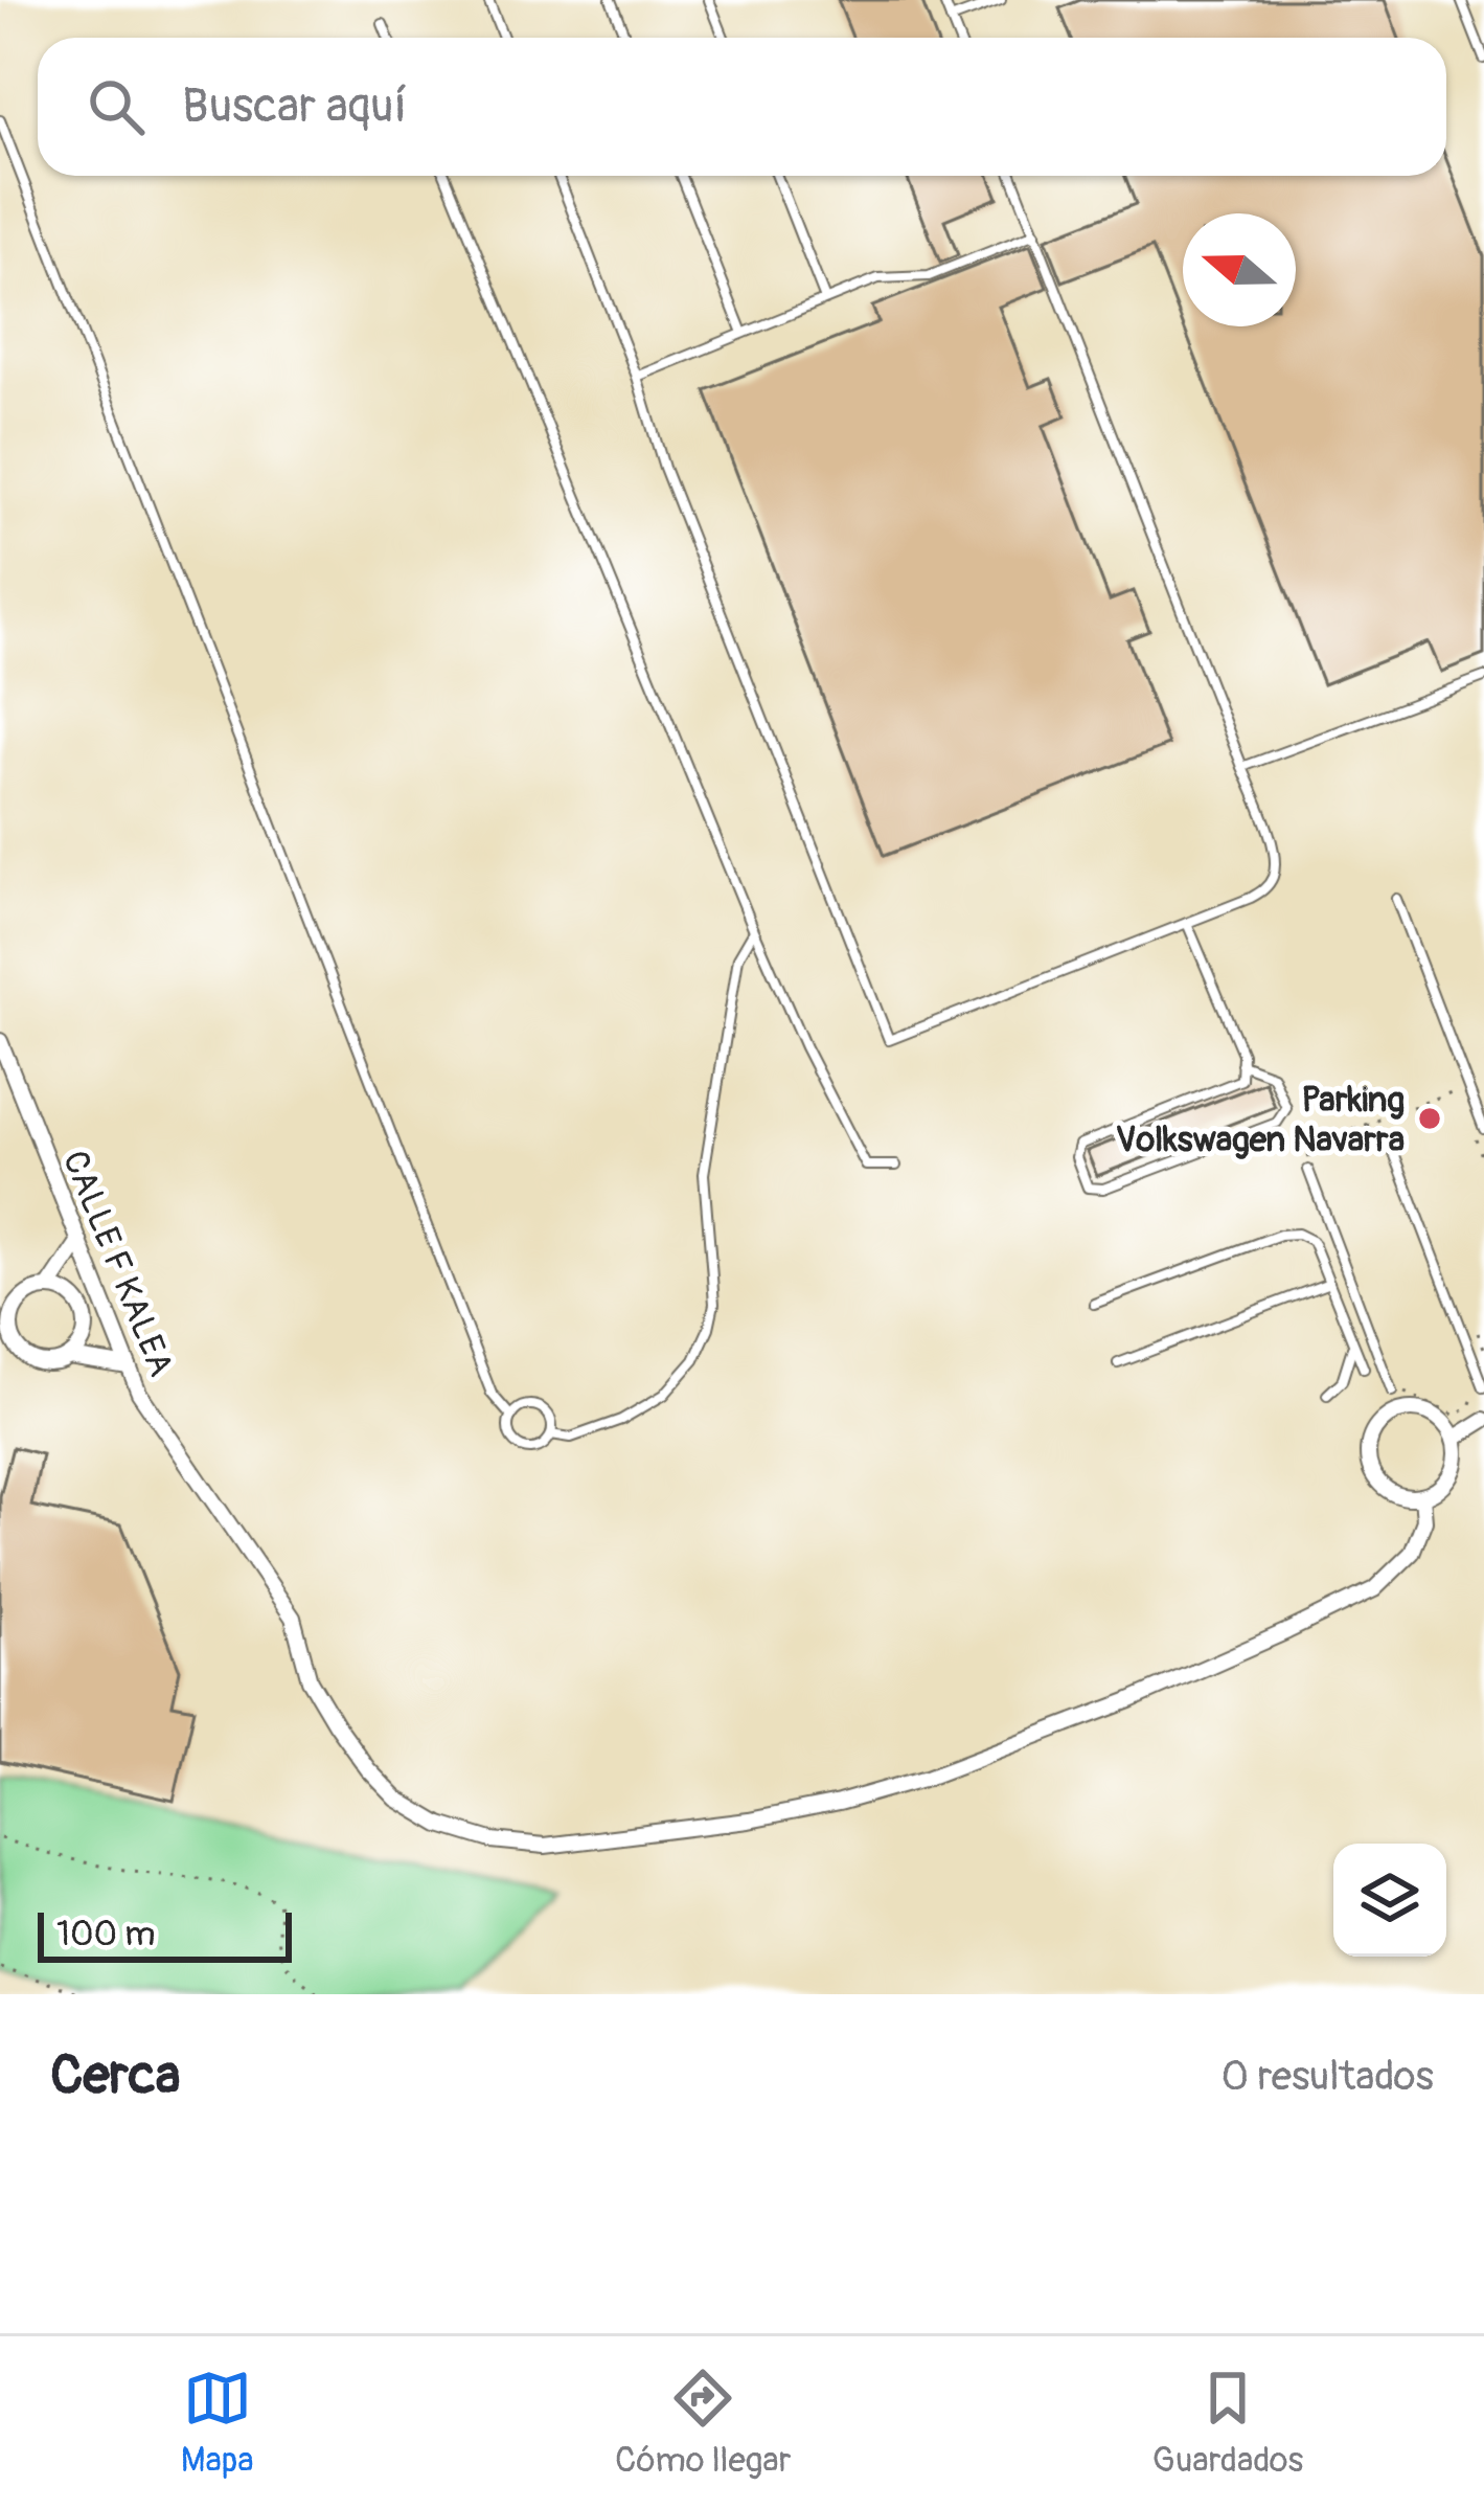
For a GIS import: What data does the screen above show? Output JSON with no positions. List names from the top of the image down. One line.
{"streets":{"street":["CALLE F KALEA"]},"places":["Parking Volkswagen Navarra"],"scale_bar":"100 m","north":"left","page":{"search":"Buscar aquí","scale":"100 m","heading":["Cerca","0 resultados"],"nav":["Mapa","Cómo llegar","Guardados"]}}
